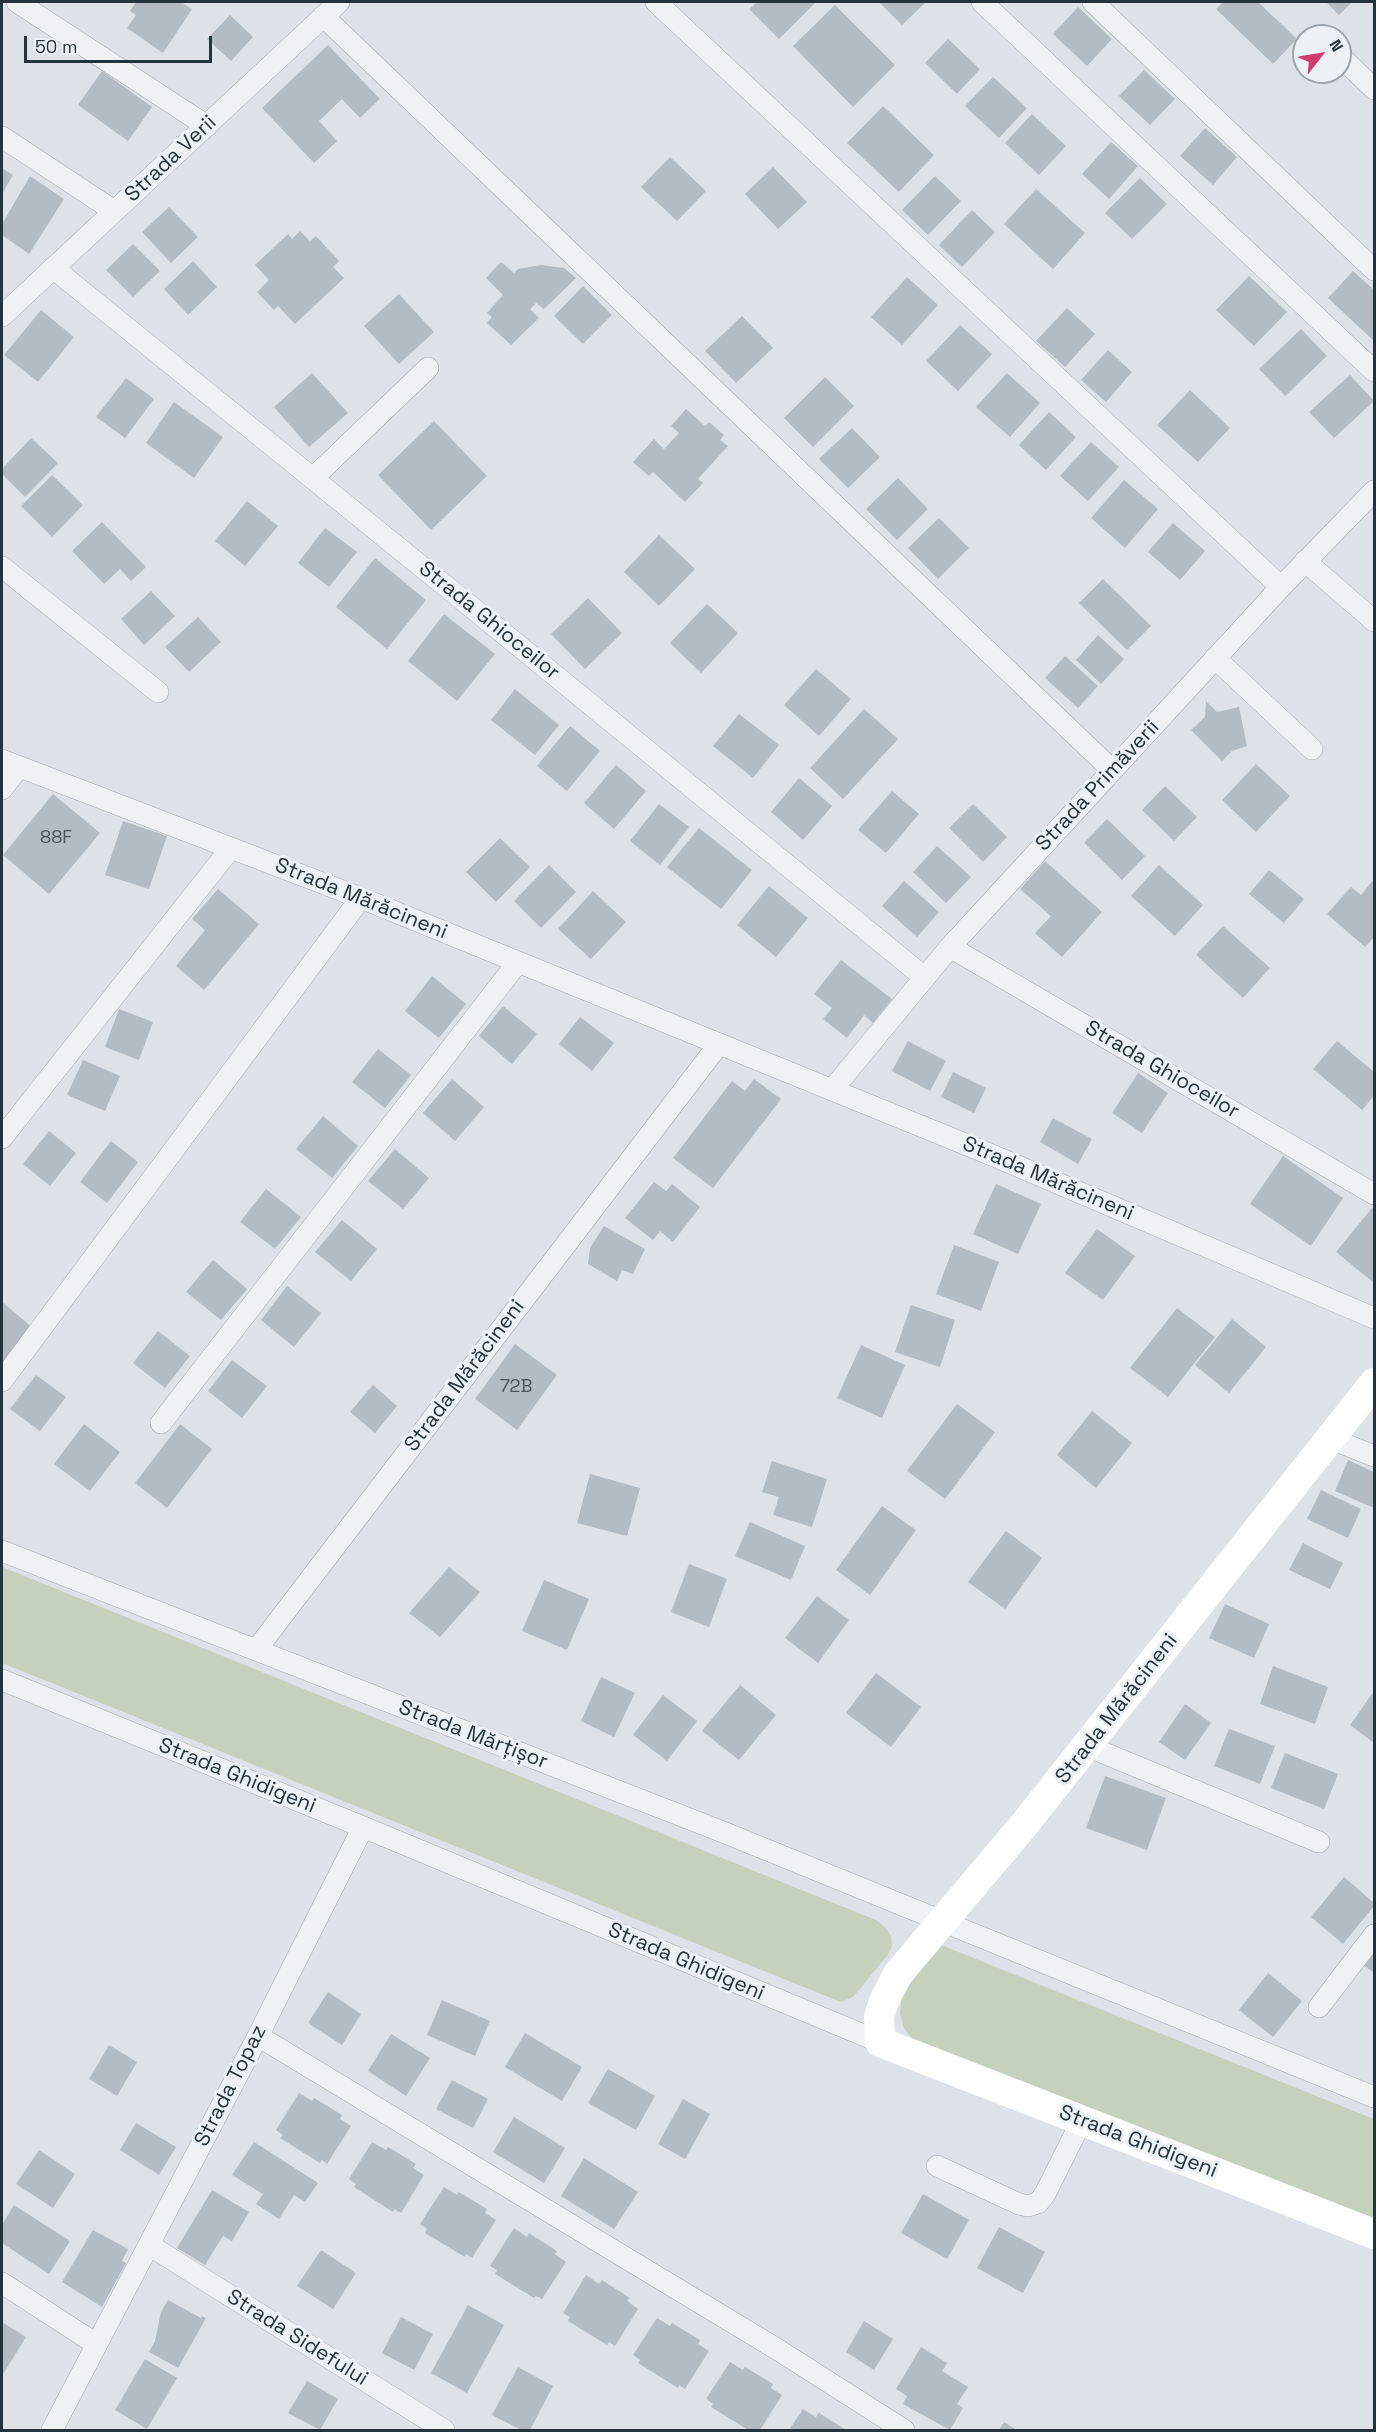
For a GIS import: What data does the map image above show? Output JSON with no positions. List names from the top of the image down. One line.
{"streets":{"street":["Strada Verii","Strada Ghioceilor","Strada Primăverii","Strada Mărăcineni","Strada Mărțișor","Strada Ghidigeni","Strada Topaz","Strada Sidefului"]},"crossings":[["Strada Verii","Strada Ghioceilor"],["Strada Ghioceilor","Strada Primăverii"],["Strada Primăverii","Strada Mărăcineni"],["Strada Mărăcineni","Strada Mărțișor"],["Strada Mărăcineni","Strada Ghidigeni"],["Strada Ghidigeni","Strada Topaz"],["Strada Topaz","Strada Sidefului"]],"house_numbers":["88F","72B"],"scale_bar":"50 m","north":"top right"}
